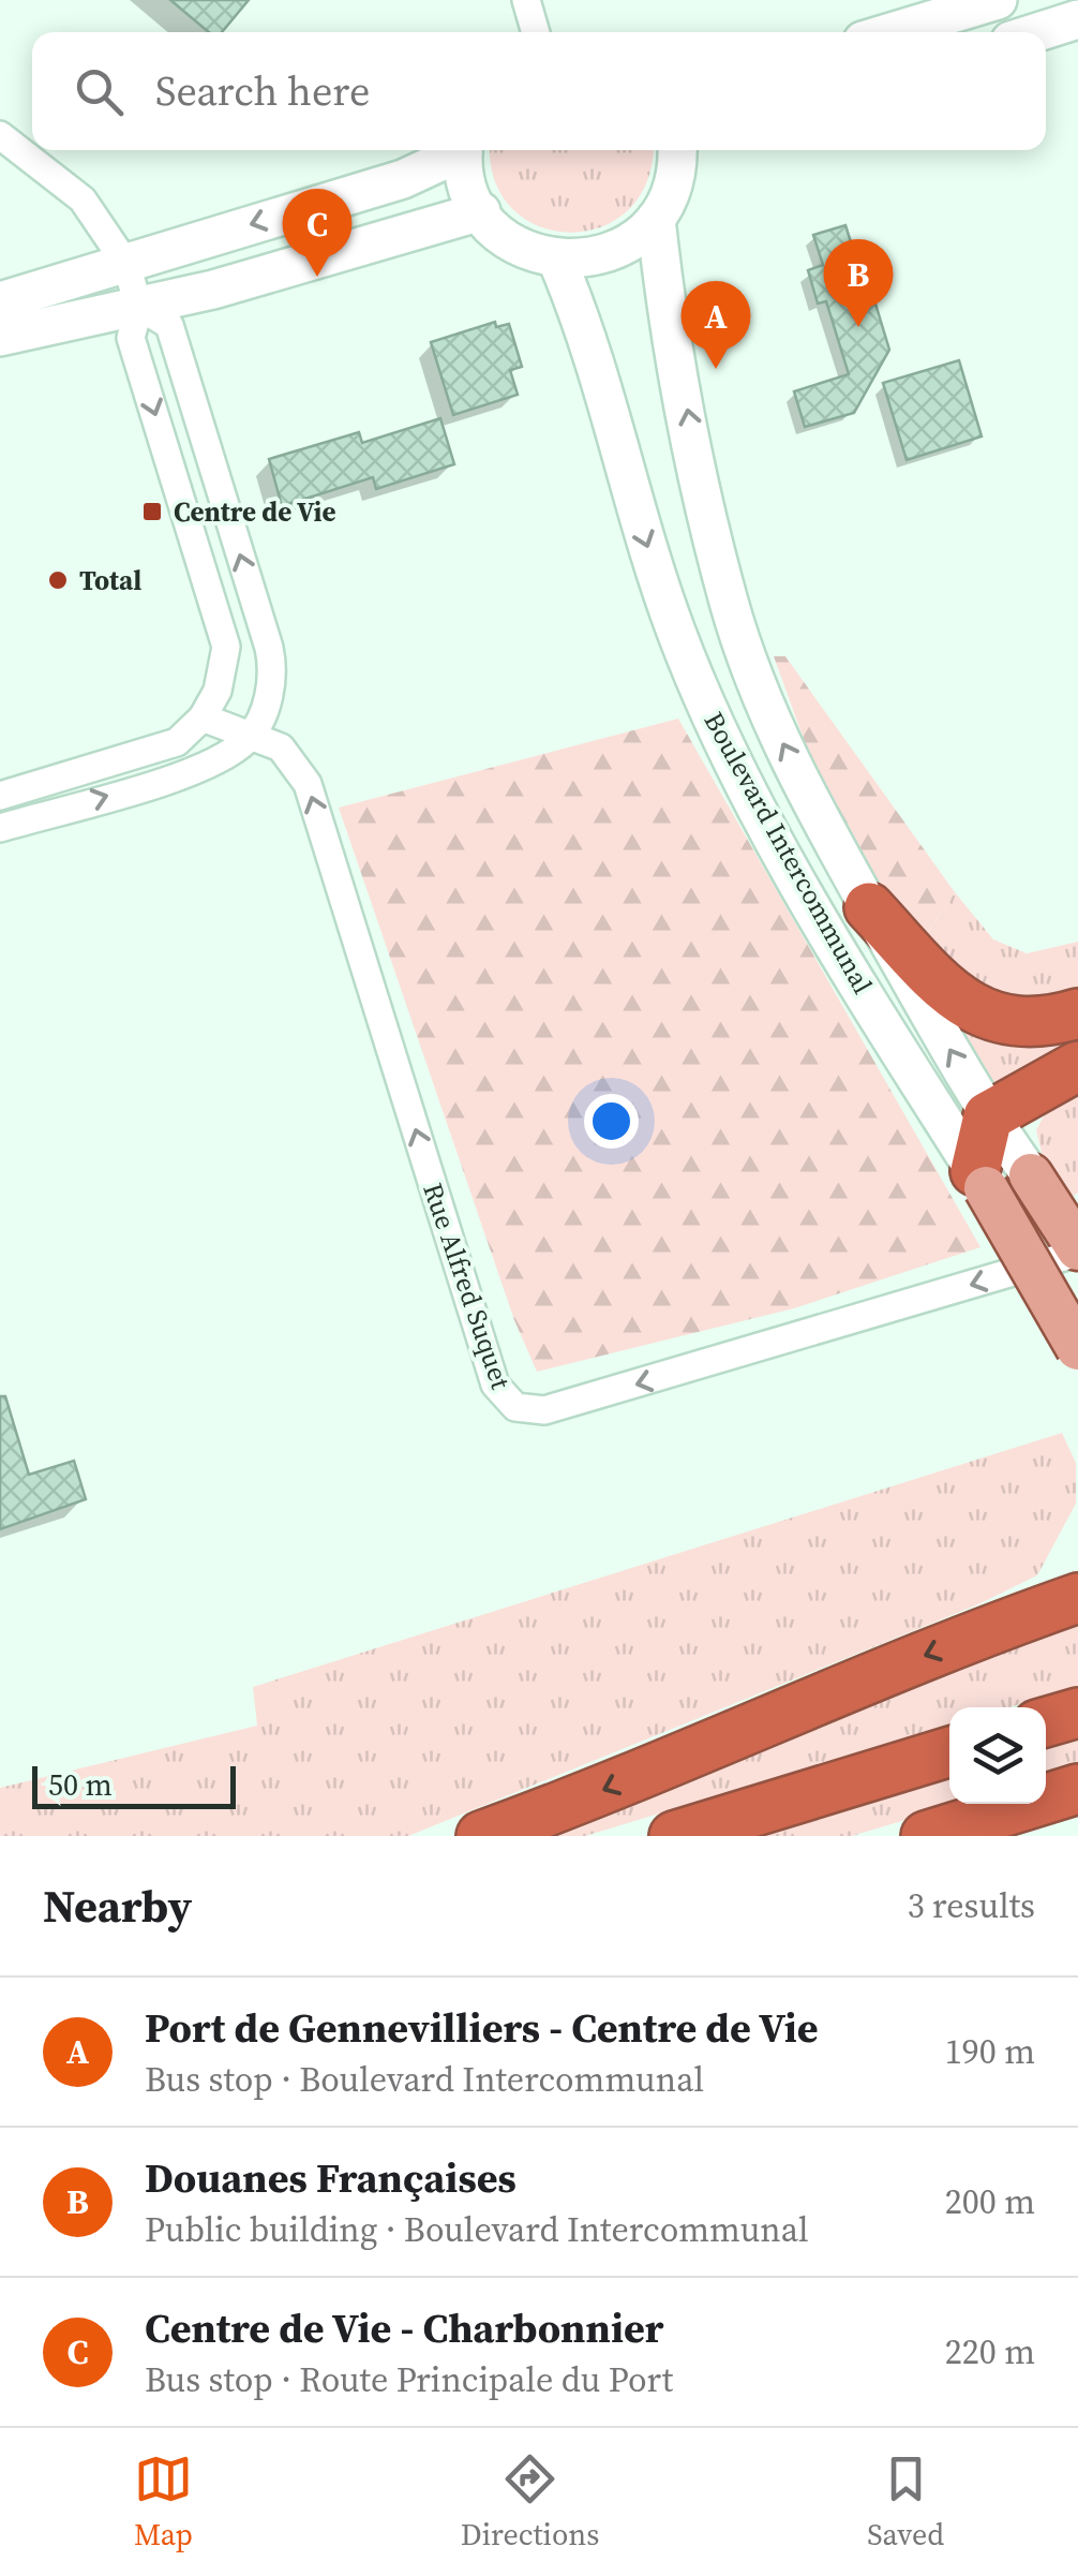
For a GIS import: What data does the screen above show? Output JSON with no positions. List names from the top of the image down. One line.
{"streets":{"main road":["Boulevard Intercommunal"],"street":["Rue Alfred Suquet"]},"crossings":[["Boulevard Intercommunal","Rue Alfred Suquet"]],"places":{"transit":["Centre de Vie"],"other":["Total"]},"scale_bar":"50 m","page":{"search":"Search here","pins":["C","B","A"],"scale":"50 m","heading":["Nearby","3 results"],"list":[{"mark":"A","name":"Port de Gennevilliers - Centre de Vie","note":"Bus stop · Boulevard Intercommunal","value":"190 m"},{"mark":"B","name":"Douanes Françaises","note":"Public building · Boulevard Intercommunal","value":"200 m"},{"mark":"C","name":"Centre de Vie - Charbonnier","note":"Bus stop · Route Principale du Port","value":"220 m"}],"nav":["Map","Directions","Saved"]}}
